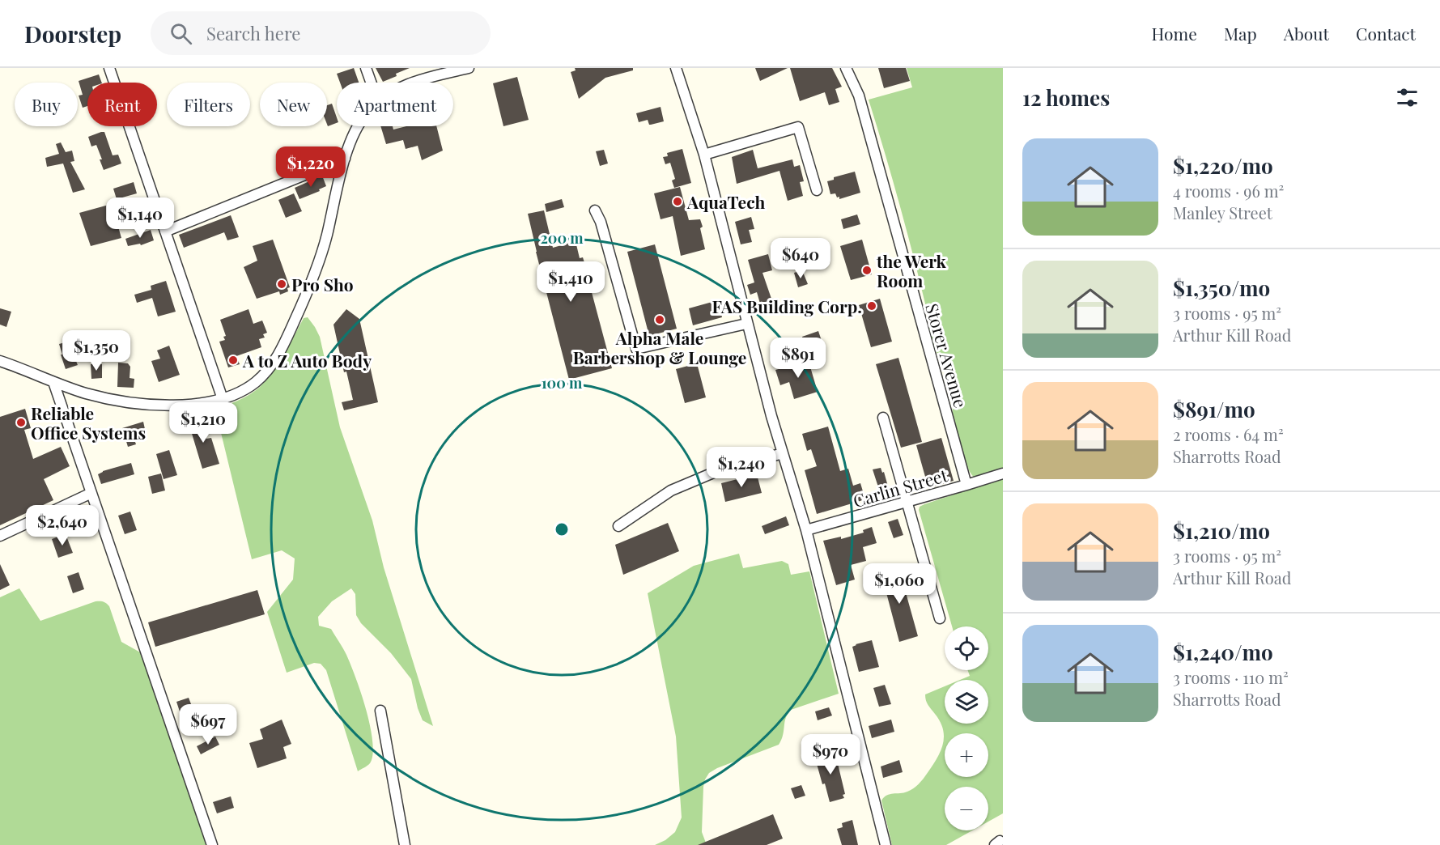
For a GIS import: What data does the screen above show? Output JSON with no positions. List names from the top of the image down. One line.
{"streets":{"street":["Storer Avenue","Carlin Street"]},"crossings":[["Storer Avenue","Carlin Street"]],"places":["AquaTech","the Werk Room","Pro Sho","FAS Building Corp.","Alpha Male Barbershop & Lounge","A to Z Auto Body","Reliable Office Systems"],"page":{"header":"Doorstep","search":"Search here","nav":["Home","Map","About","Contact"],"heading":"12 homes","chip":["Buy","Rent","Filters","New","Apartment"],"list":[{"name":"$1,220/mo","note":"4 rooms · 96 m² · Manley Street"},{"name":"$1,350/mo","note":"3 rooms · 95 m² · Arthur Kill Road"},{"name":"$891/mo","note":"2 rooms · 64 m² · Sharrotts Road"},{"name":"$1,210/mo","note":"3 rooms · 95 m² · Arthur Kill Road"},{"name":"$1,240/mo","note":"3 rooms · 110 m² · Sharrotts Road"}],"price":["$1,220","$1,140","$640","$1,410","$1,350","$891","$1,210","$1,240","$2,640","$1,060","$697","$970"],"map_buttons":["+","−"]},"rings":["200 m","100 m"]}
